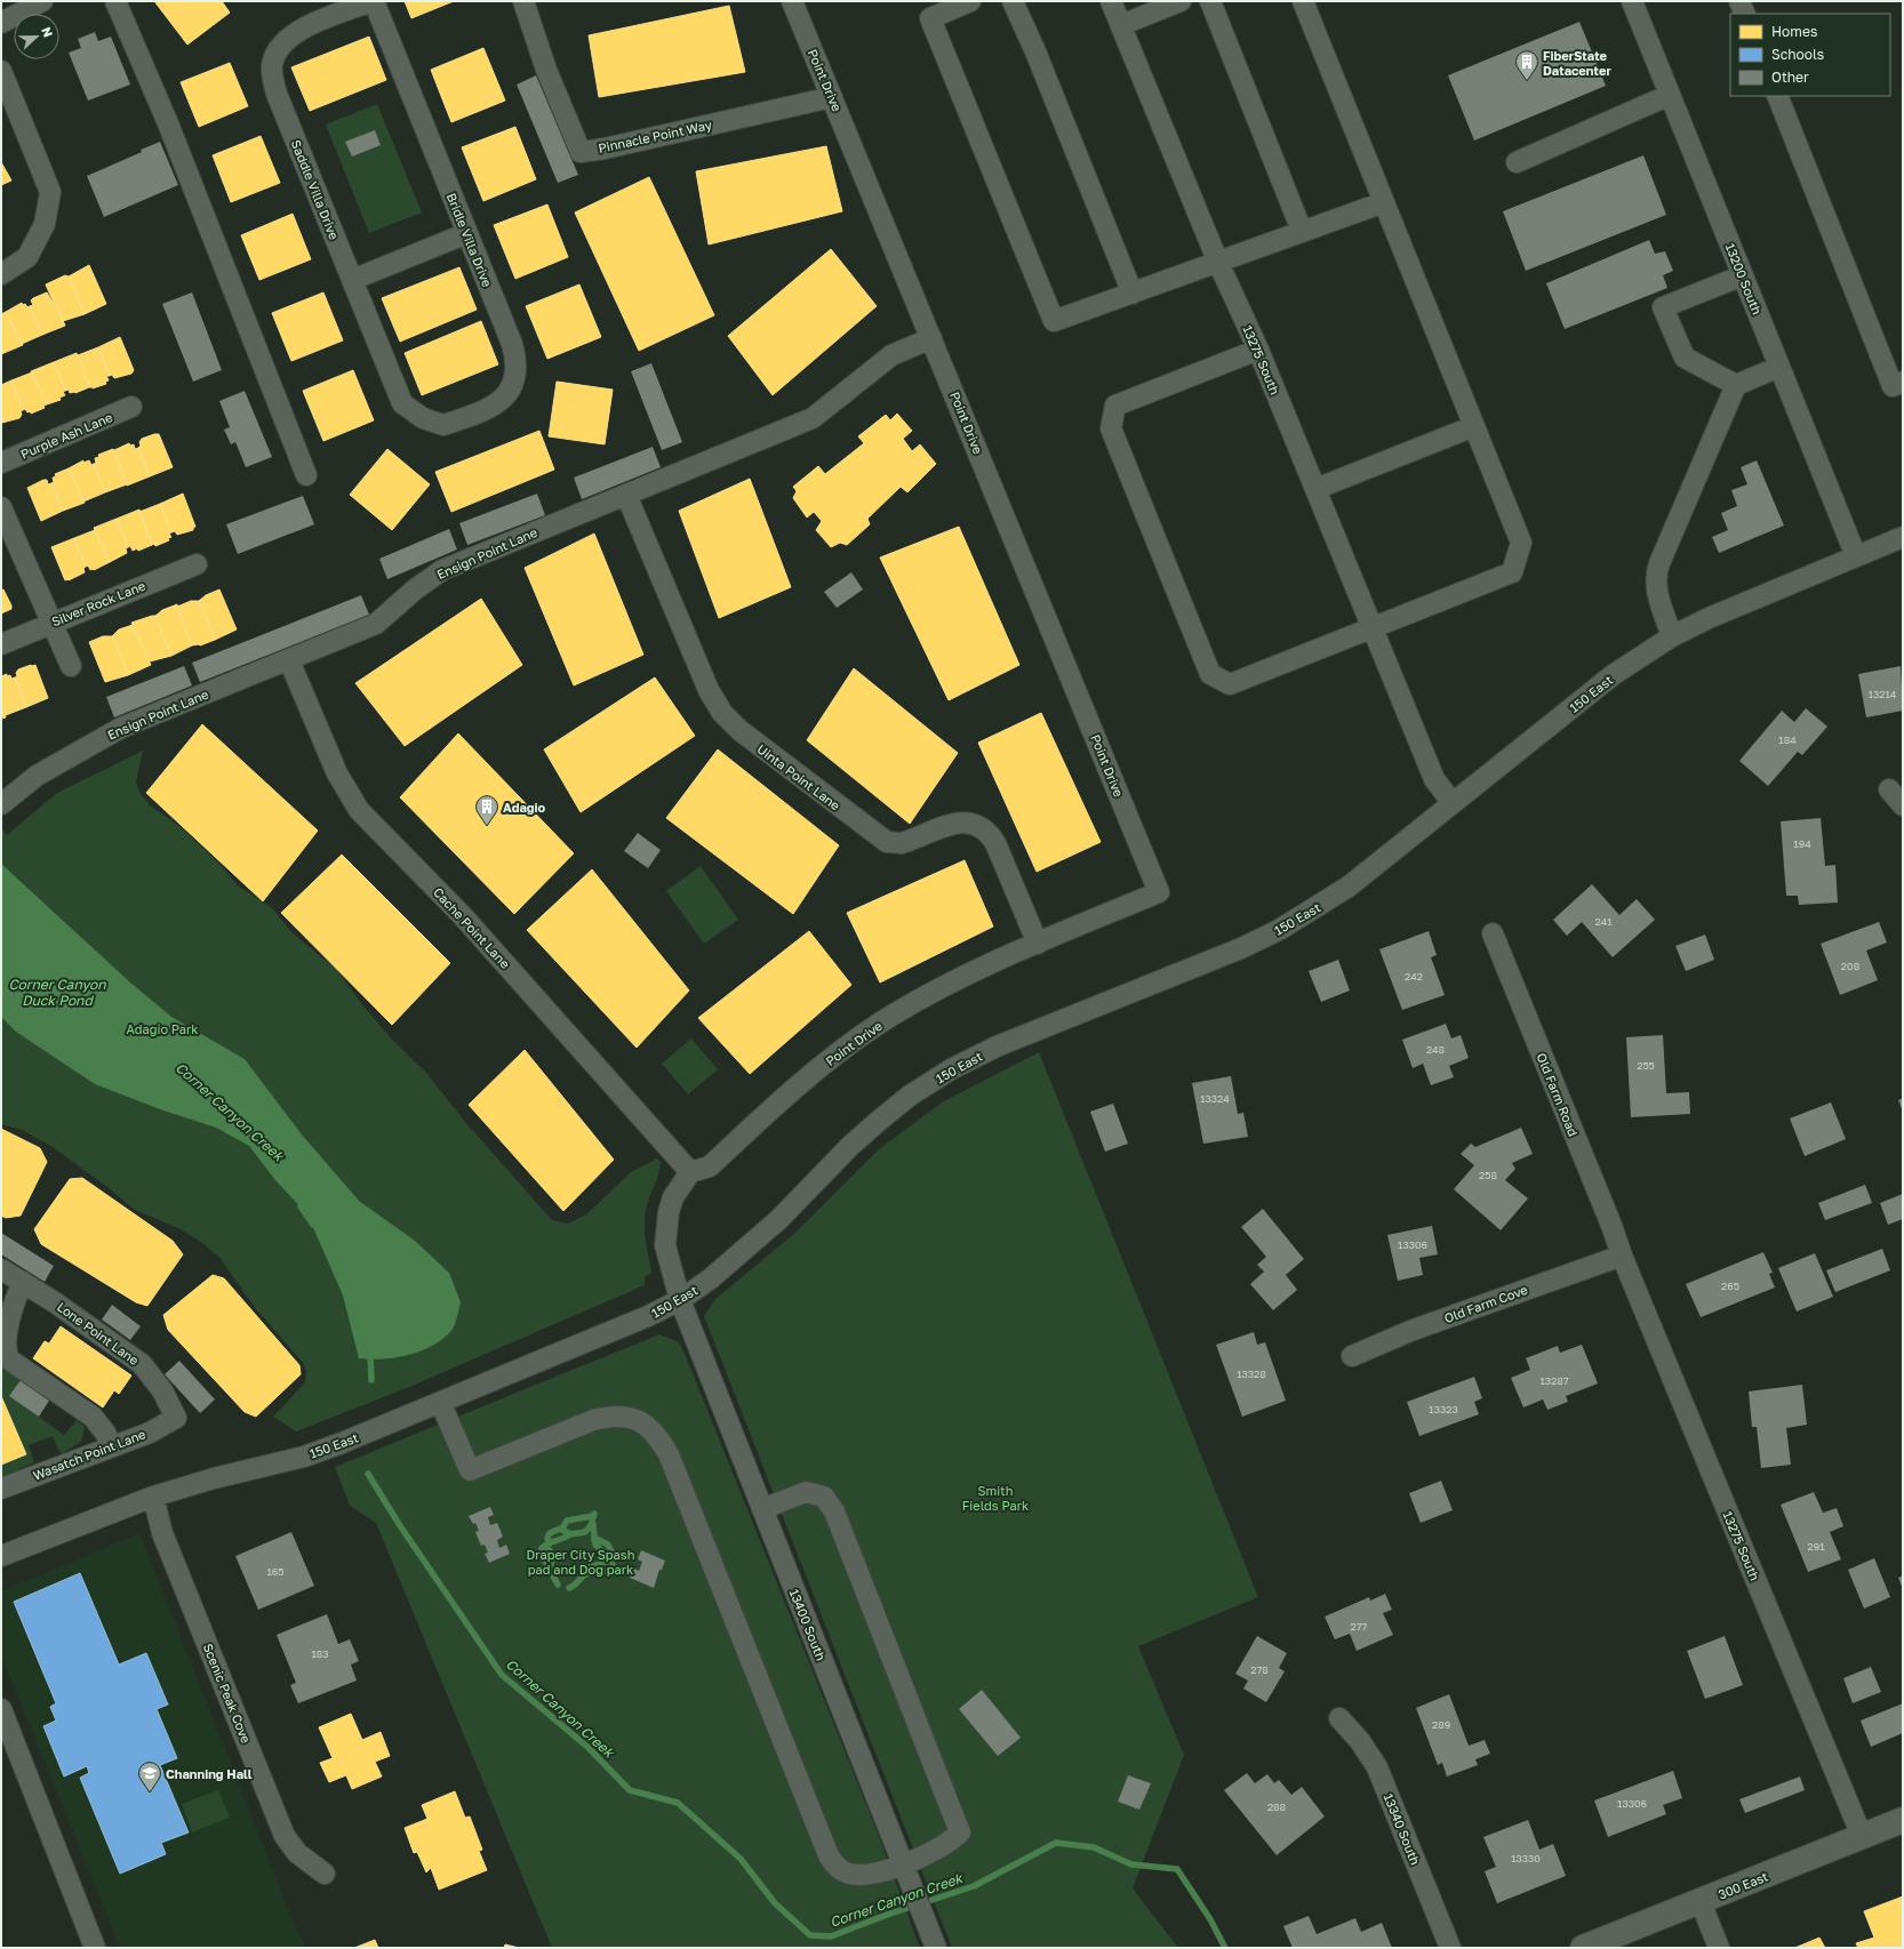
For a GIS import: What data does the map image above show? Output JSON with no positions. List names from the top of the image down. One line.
{"streets":{"main road":["300 East"],"street":["Point Drive","Pinnacle Point Way","Saddle Villa Drive","Bridle Villa Drive","13200 South","13275 South","Purple Ash Lane","Ensign Point Lane","Silver Rock Lane","150 East","Uinta Point Lane","Cache Point Lane","Old Farm Road","Old Farm Cove","Lone Point Lane","Wasatch Point Lane","13400 South","Scenic Peak Cove","13340 South"]},"crossings":[["Point Drive","Pinnacle Point Way"],["Point Drive","Ensign Point Lane"],["Point Drive","Uinta Point Lane"],["Point Drive","Cache Point Lane"],["Saddle Villa Drive","Bridle Villa Drive"],["13200 South","150 East"],["13275 South","150 East"],["13275 South","Old Farm Road"],["13275 South","Old Farm Cove"],["13275 South","300 East"],["Ensign Point Lane","Uinta Point Lane"],["Ensign Point Lane","Cache Point Lane"],["150 East","13400 South"],["150 East","Scenic Peak Cove"],["Old Farm Road","Old Farm Cove"],["Lone Point Lane","Wasatch Point Lane"]],"water":["Corner Canyon Duck Pond","Corner Canyon Creek"],"parks":["Adagio Park","Smith Fields Park","Draper City Spash pad and Dog park"],"places":{"building":["FiberState Datacenter","Adagio"],"school or university":["Channing Hall"]},"house_numbers":["13214","184","194","241","208","242","248","255","13324","258","13306","265","13328","13287","13323","291","165","277","183","278","289","13306","288","13330"],"legend":["Homes","Schools","Other"],"north":"right"}
